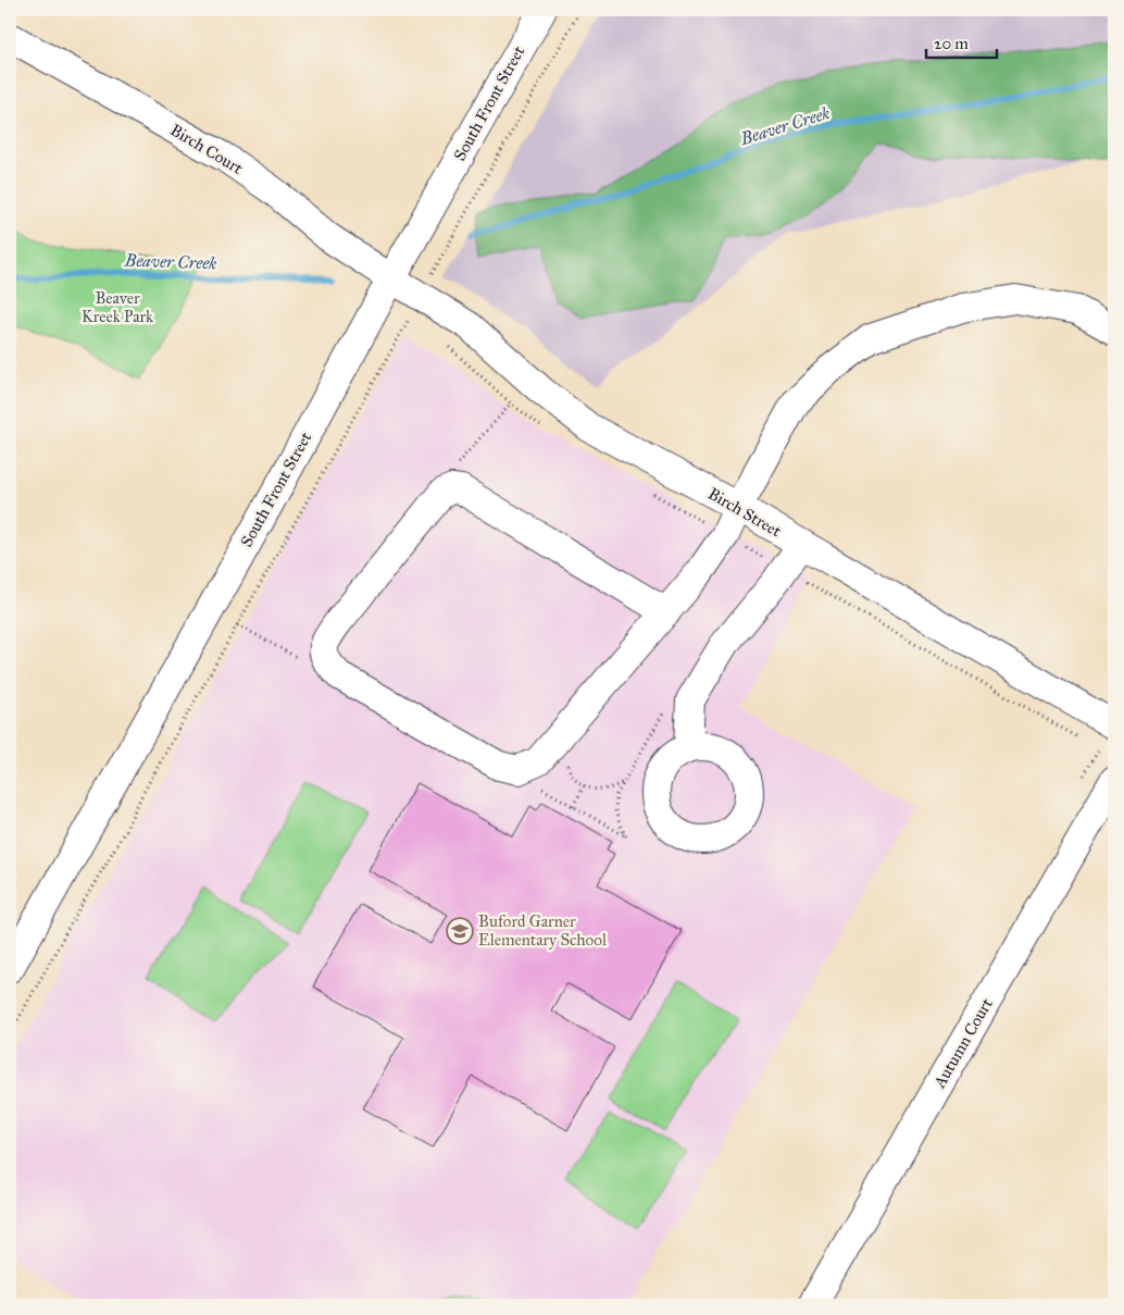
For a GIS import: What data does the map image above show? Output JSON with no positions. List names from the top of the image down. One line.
{"streets":{"street":["South Front Street","Birch Court","Birch Street","Autumn Court"]},"crossings":[["South Front Street","Birch Court"],["South Front Street","Birch Street"],["Birch Court","Birch Street"]],"water":["Beaver Creek"],"parks":["Beaver Kreek Park"],"places":{"school or university":["Buford Garner Elementary School"]},"scale_bar":"20 m"}
